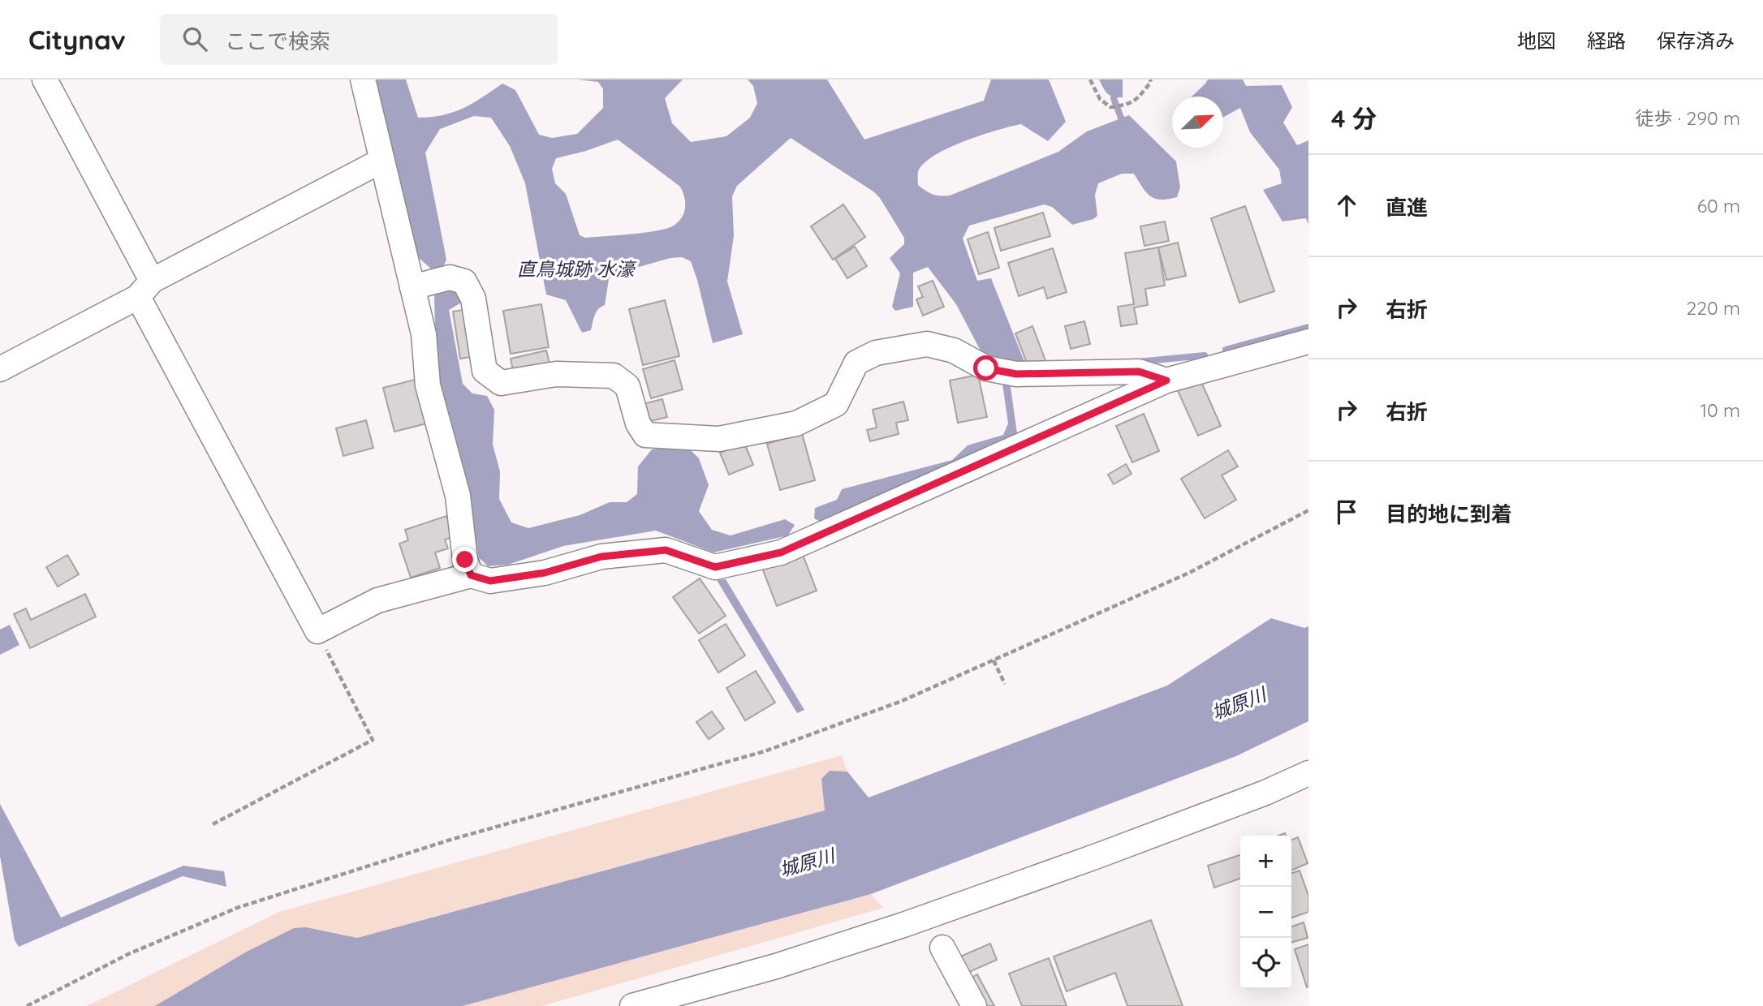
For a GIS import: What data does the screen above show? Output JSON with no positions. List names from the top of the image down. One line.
{"water":["直鳥城跡 水濠","城原川"],"north":"top right","page":{"header":"Citynav","search":"ここで検索","nav":["地図","経路","保存済み"],"heading":["4 分","徒歩 · 290 m"],"list":[["直進","60 m"],["右折","220 m"],["右折","10 m"],"目的地に到着"],"map_buttons":["+","−"]}}
